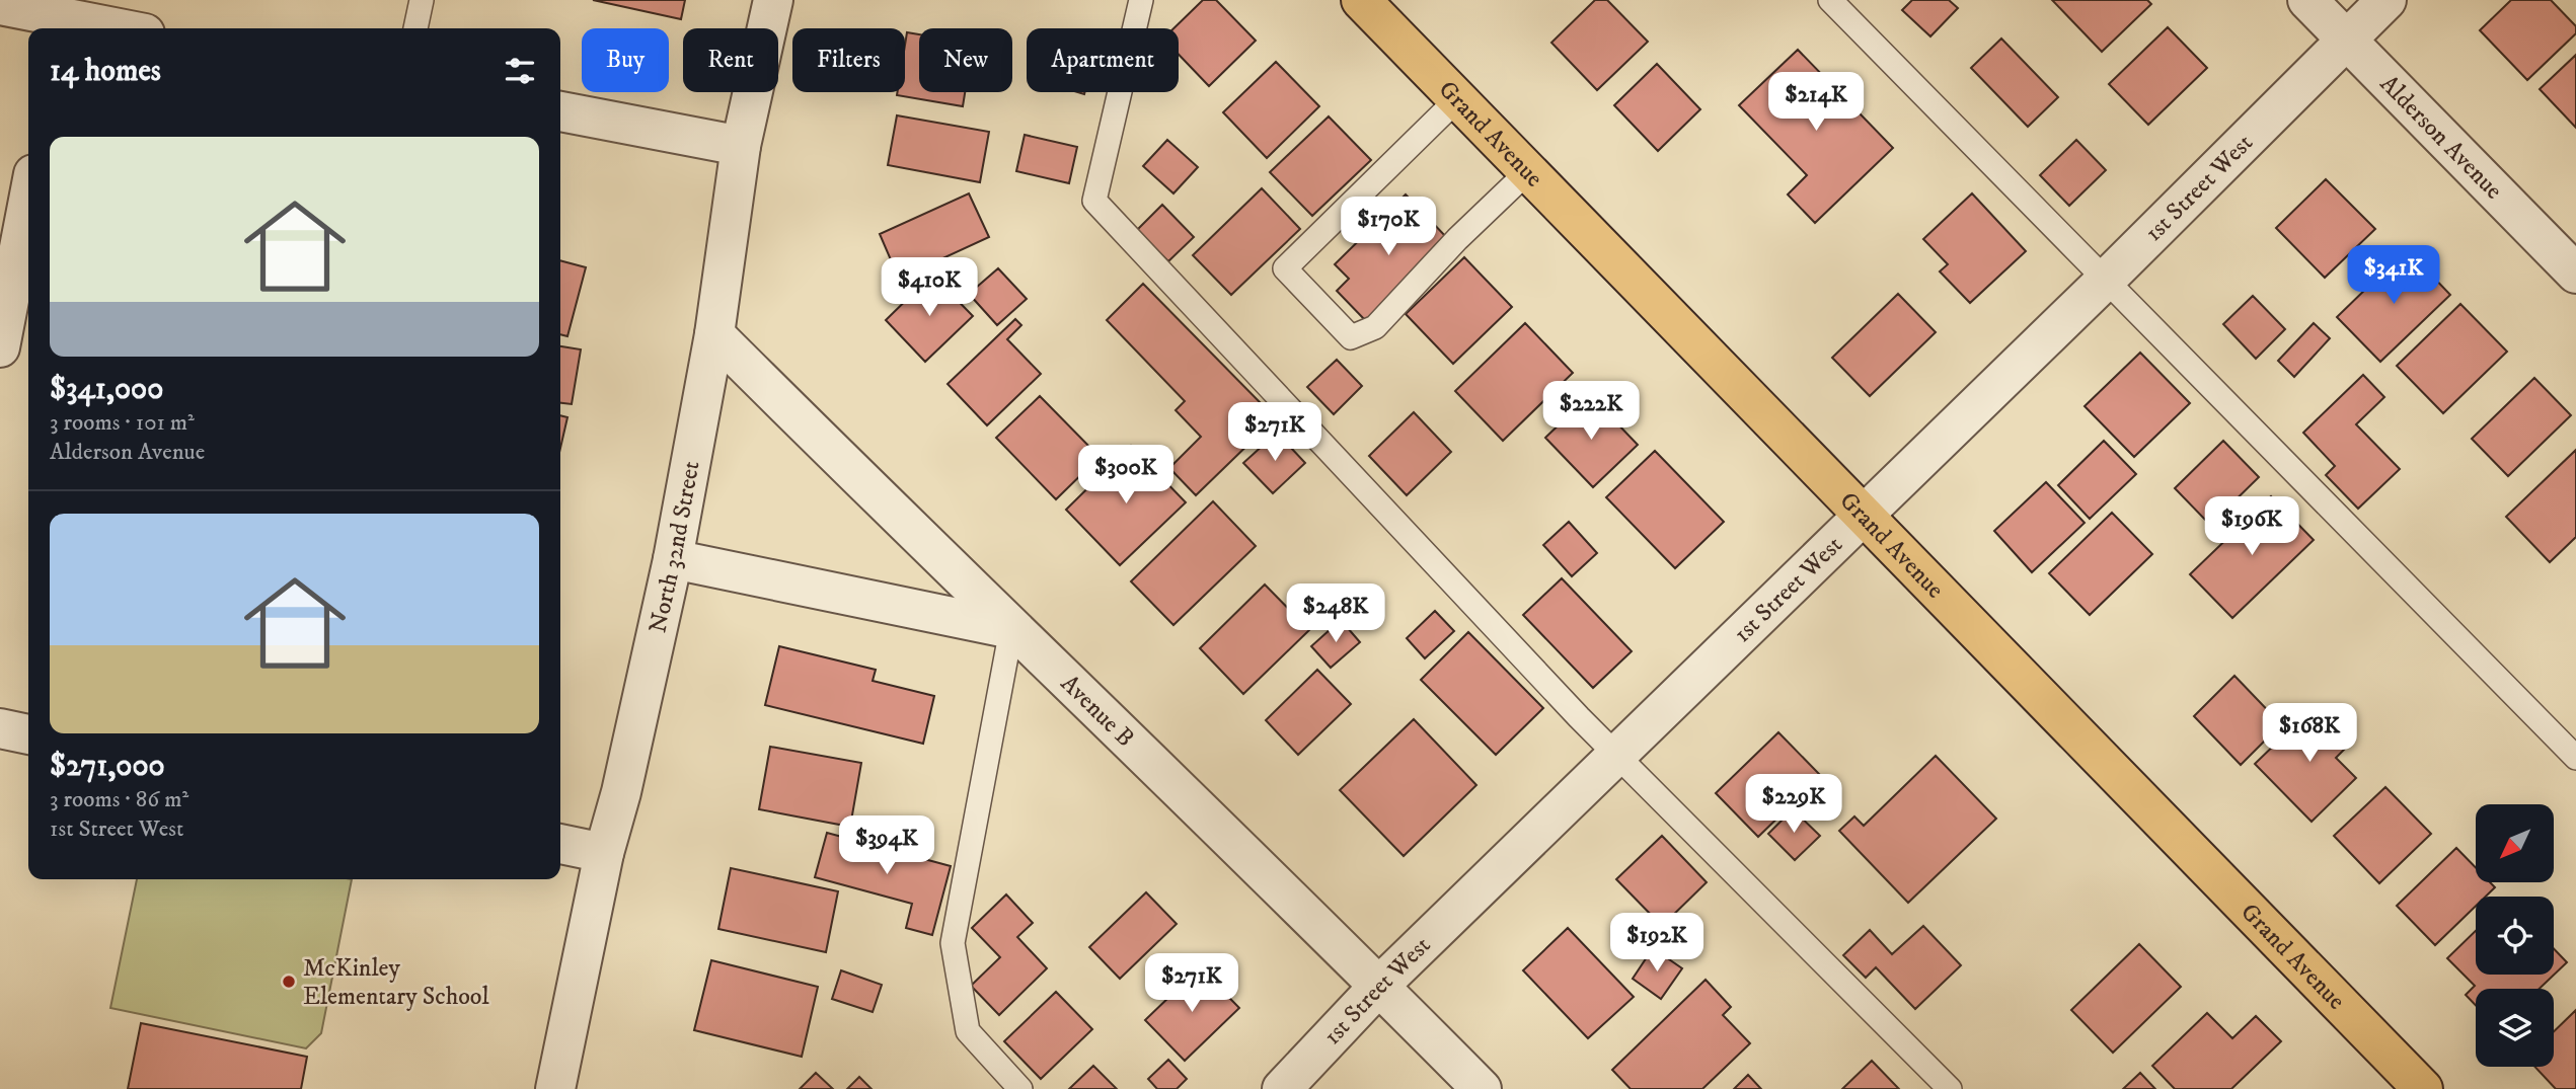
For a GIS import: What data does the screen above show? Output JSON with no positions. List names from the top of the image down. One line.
{"streets":{"main road":["Grand Avenue"],"street":["Alderson Avenue","1st Street West","North 32nd Street","Avenue B"]},"crossings":[["Grand Avenue","1st Street West"],["Alderson Avenue","1st Street West"],["1st Street West","Avenue B"],["North 32nd Street","Avenue B"]],"places":["McKinley Elementary School"],"north":"bottom left","page":{"chip":["Buy","Rent","Filters","New","Apartment"],"heading":"14 homes","price":["$214K","$170K","$341K","$410K","$222K","$271K","$300K","$196K","$248K","$168K","$229K","$394K","$192K","$271K"],"list":[{"name":"$341,000","note":"3 rooms · 101 m² · Alderson Avenue"},{"name":"$271,000","note":"3 rooms · 86 m² · 1st Street West"}]}}
